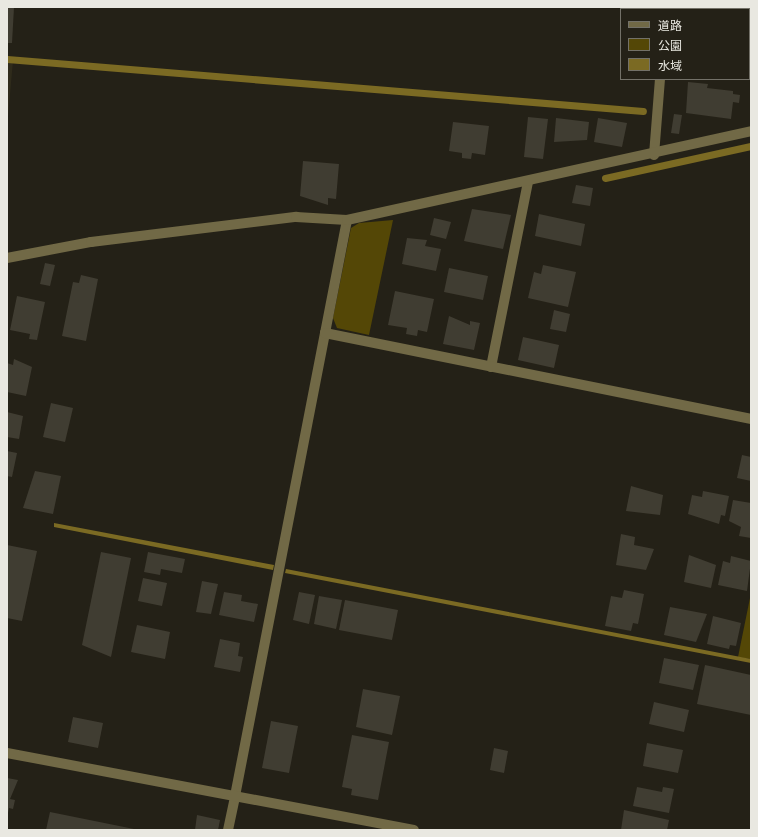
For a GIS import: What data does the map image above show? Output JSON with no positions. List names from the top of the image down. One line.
{"legend":["道路","公園","水域"]}
